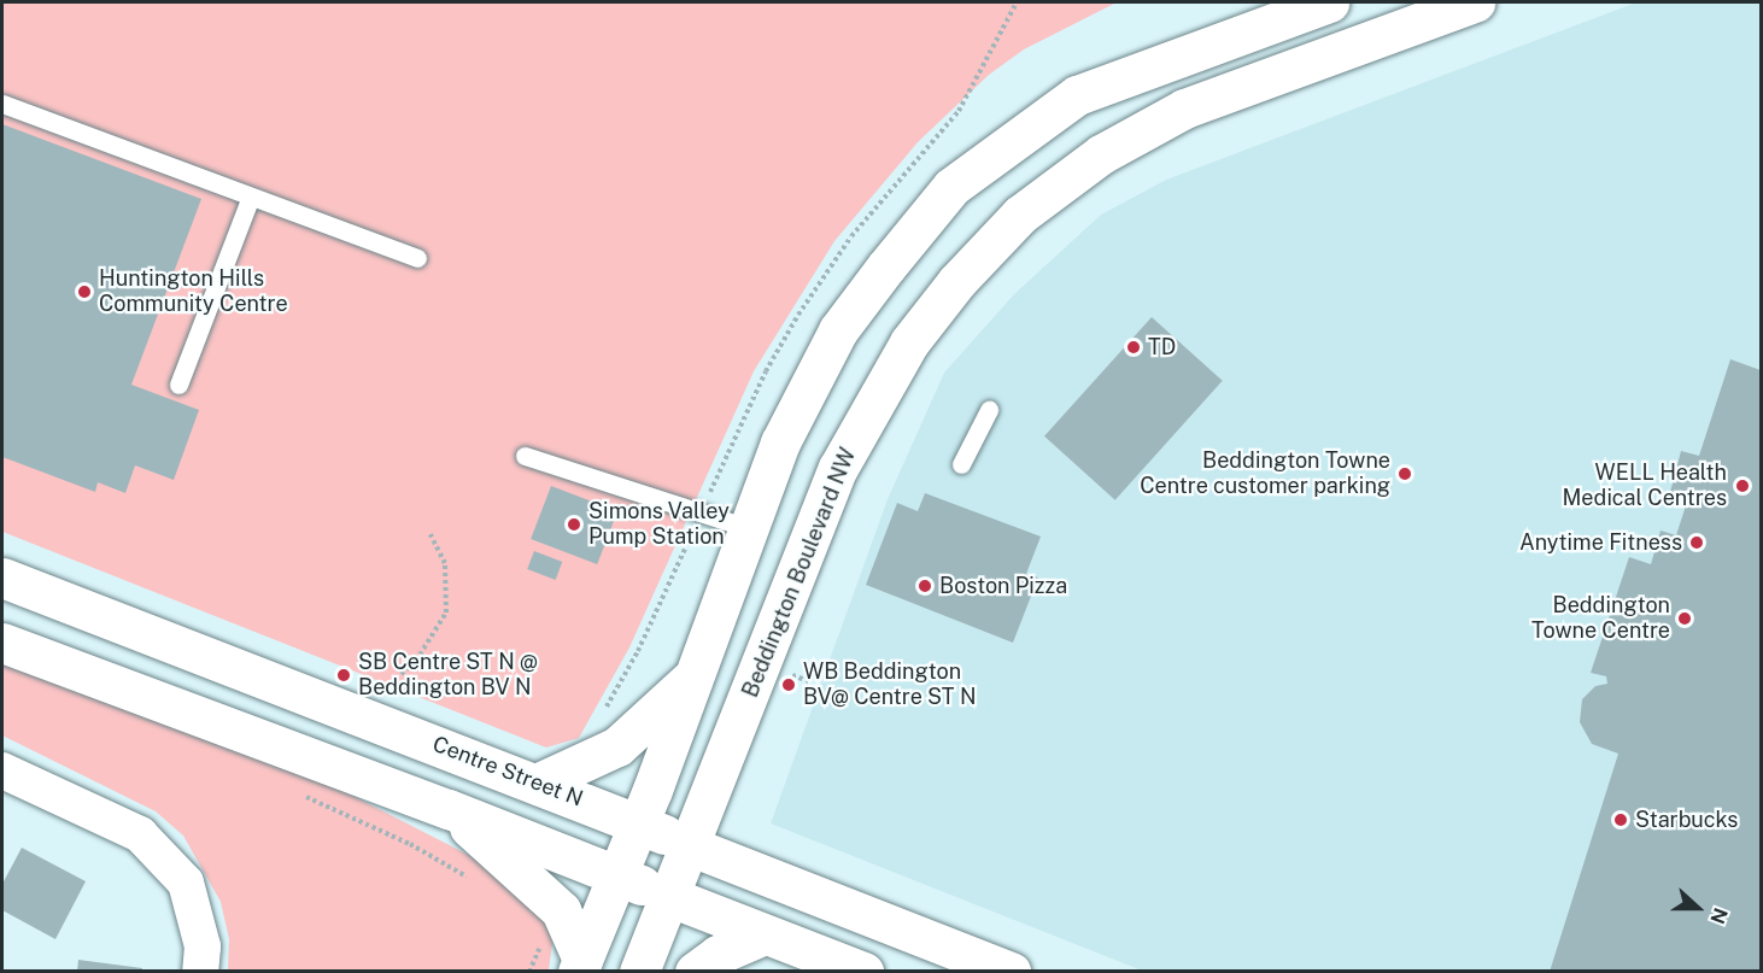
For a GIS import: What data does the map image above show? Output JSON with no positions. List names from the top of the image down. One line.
{"streets":{"main road":["Beddington Boulevard NW","Centre Street N"]},"crossings":[["Beddington Boulevard NW","Centre Street N"]],"places":["Huntington Hills Community Centre","TD","Beddington Towne Centre customer parking","WELL Health Medical Centres","Simons Valley Pump Station","Anytime Fitness","Boston Pizza","Beddington Towne Centre","SB Centre ST N @ Beddington BV N","WB Beddington BV@ Centre ST N","Starbucks"],"north":"right"}
